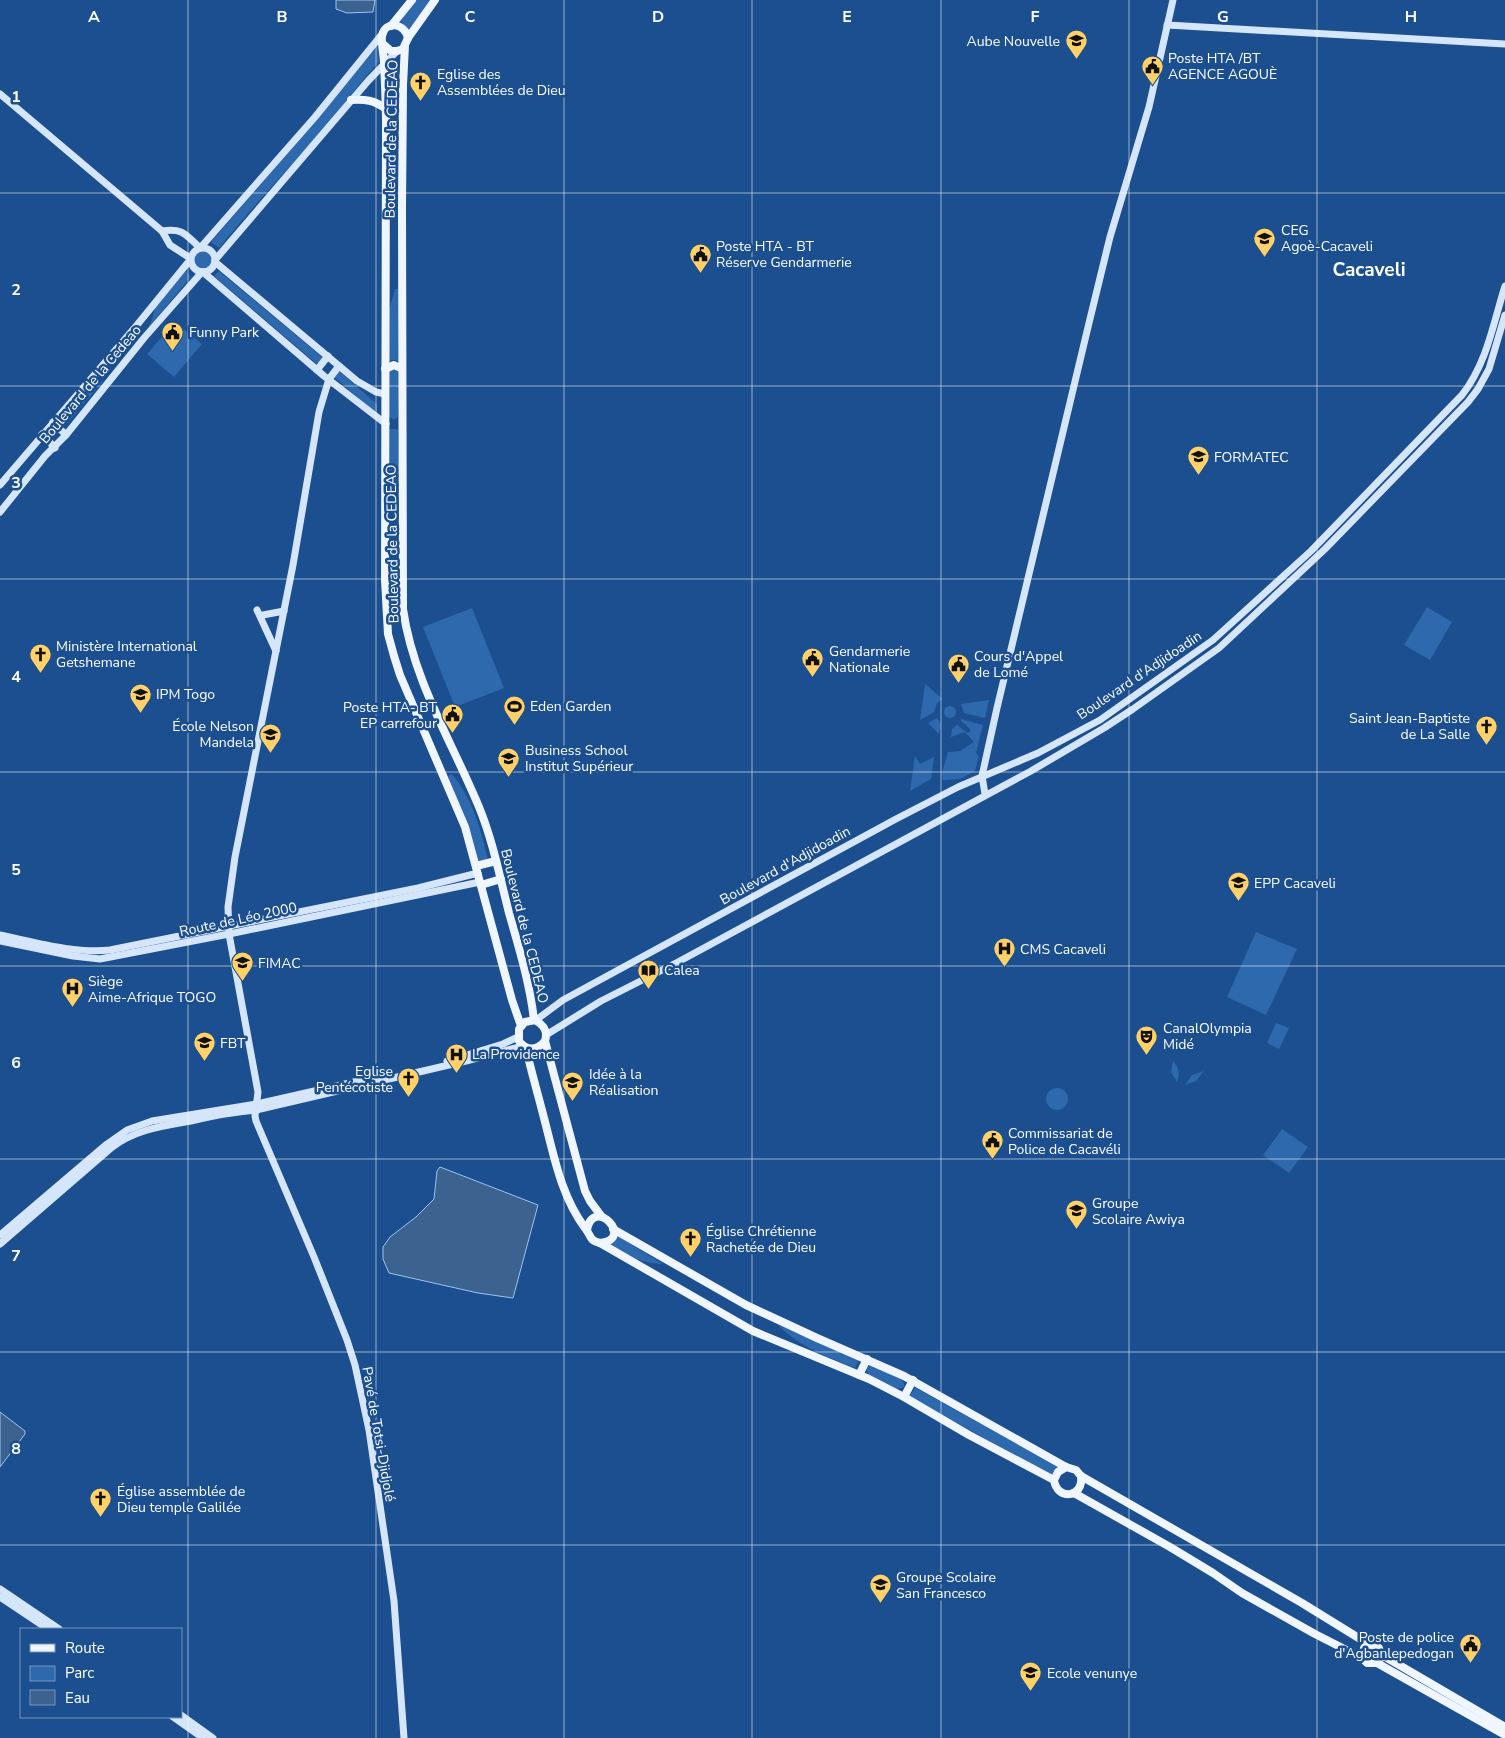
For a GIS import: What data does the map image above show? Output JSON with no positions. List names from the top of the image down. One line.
{"streets":{"main road":["Boulevard de la CEDEAO","Boulevard de la Cedeao","Boulevard d'Adjidoadin","Route de Léo 2000","Pavé de Totsi-Djidjolé"]},"crossings":[["Boulevard de la CEDEAO","Boulevard de la Cedeao"],["Boulevard de la CEDEAO","Boulevard d'Adjidoadin"],["Route de Léo 2000","Pavé de Totsi-Djidjolé"]],"districts":["Cacaveli"],"places":{"school or university":["Aube Nouvelle","CEG Agoè-Cacaveli","FORMATEC","IPM Togo","École Nelson Mandela","Business School Institut Supérieur","EPP Cacaveli","FIMAC","FBT","Idée à la Réalisation","Groupe Scolaire Awiya","Groupe Scolaire San Francesco","Ecole venunye"],"public building":["Poste HTA /BT AGENCE AGOUÈ","Poste HTA - BT Réserve Gendarmerie","Funny Park","Gendarmerie Nationale","Cours d'Appel de Lomé","Poste HTA- BT EP carrefour","Commissariat de Police de Cacavéli","Poste de police d'Agbanlepedogan"],"church":["Eglise des Assemblées de Dieu","Ministère International Getshemane","Saint Jean-Baptiste de La Salle","Eglise Pentécotiste","Église Chrétienne Rachetée de Dieu","Église assemblée de Dieu temple Galilée"],"sports":["Eden Garden"],"hospital":["CMS Cacaveli","Siège Aime-Afrique TOGO","La Providence"],"library":["Calea"],"theatre":["CanalOlympia Midé"]},"legend":["Route","Parc","Eau"],"grid":{"columns":["A","B","C","D","E","F","G","H"],"rows":["1","2","3","4","5","6","7","8"]}}
